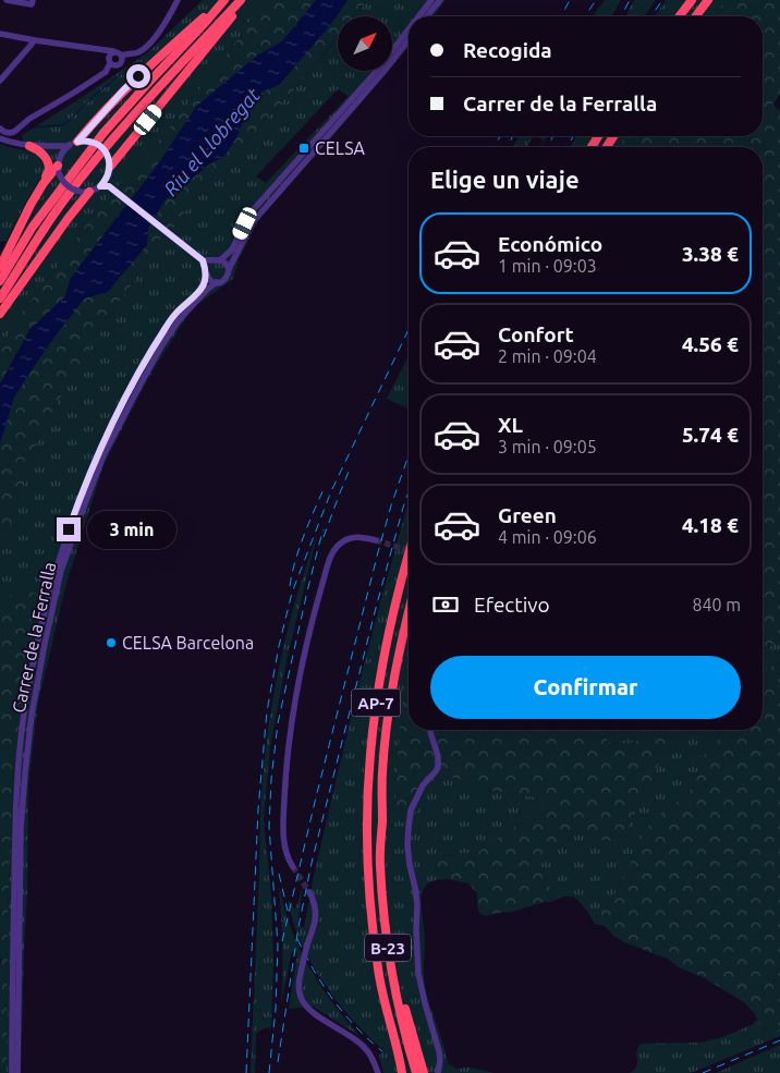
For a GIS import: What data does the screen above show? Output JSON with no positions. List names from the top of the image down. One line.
{"streets":{"highway":["AP-7","B-23"],"street":["Carrer de la Ferralla"]},"crossings":[["AP-7","B-23"]],"water":["Riu el Llobregat"],"places":{"transit":["CELSA"],"other":["CELSA Barcelona"]},"north":"top right","page":{"banner":["Recogida","Carrer de la Ferralla"],"heading":"Elige un viaje","list":[{"name":"Económico","note":"1 min · 09:03","value":"3.38 €"},{"name":"Confort","note":"2 min · 09:04","value":"4.56 €"},{"name":"XL","note":"3 min · 09:05","value":"5.74 €"},{"name":"Green","note":"4 min · 09:06","value":"4.18 €"}],"bubble":"3 min","pay":["Efectivo","840 m"],"buttons":"Confirmar"}}
